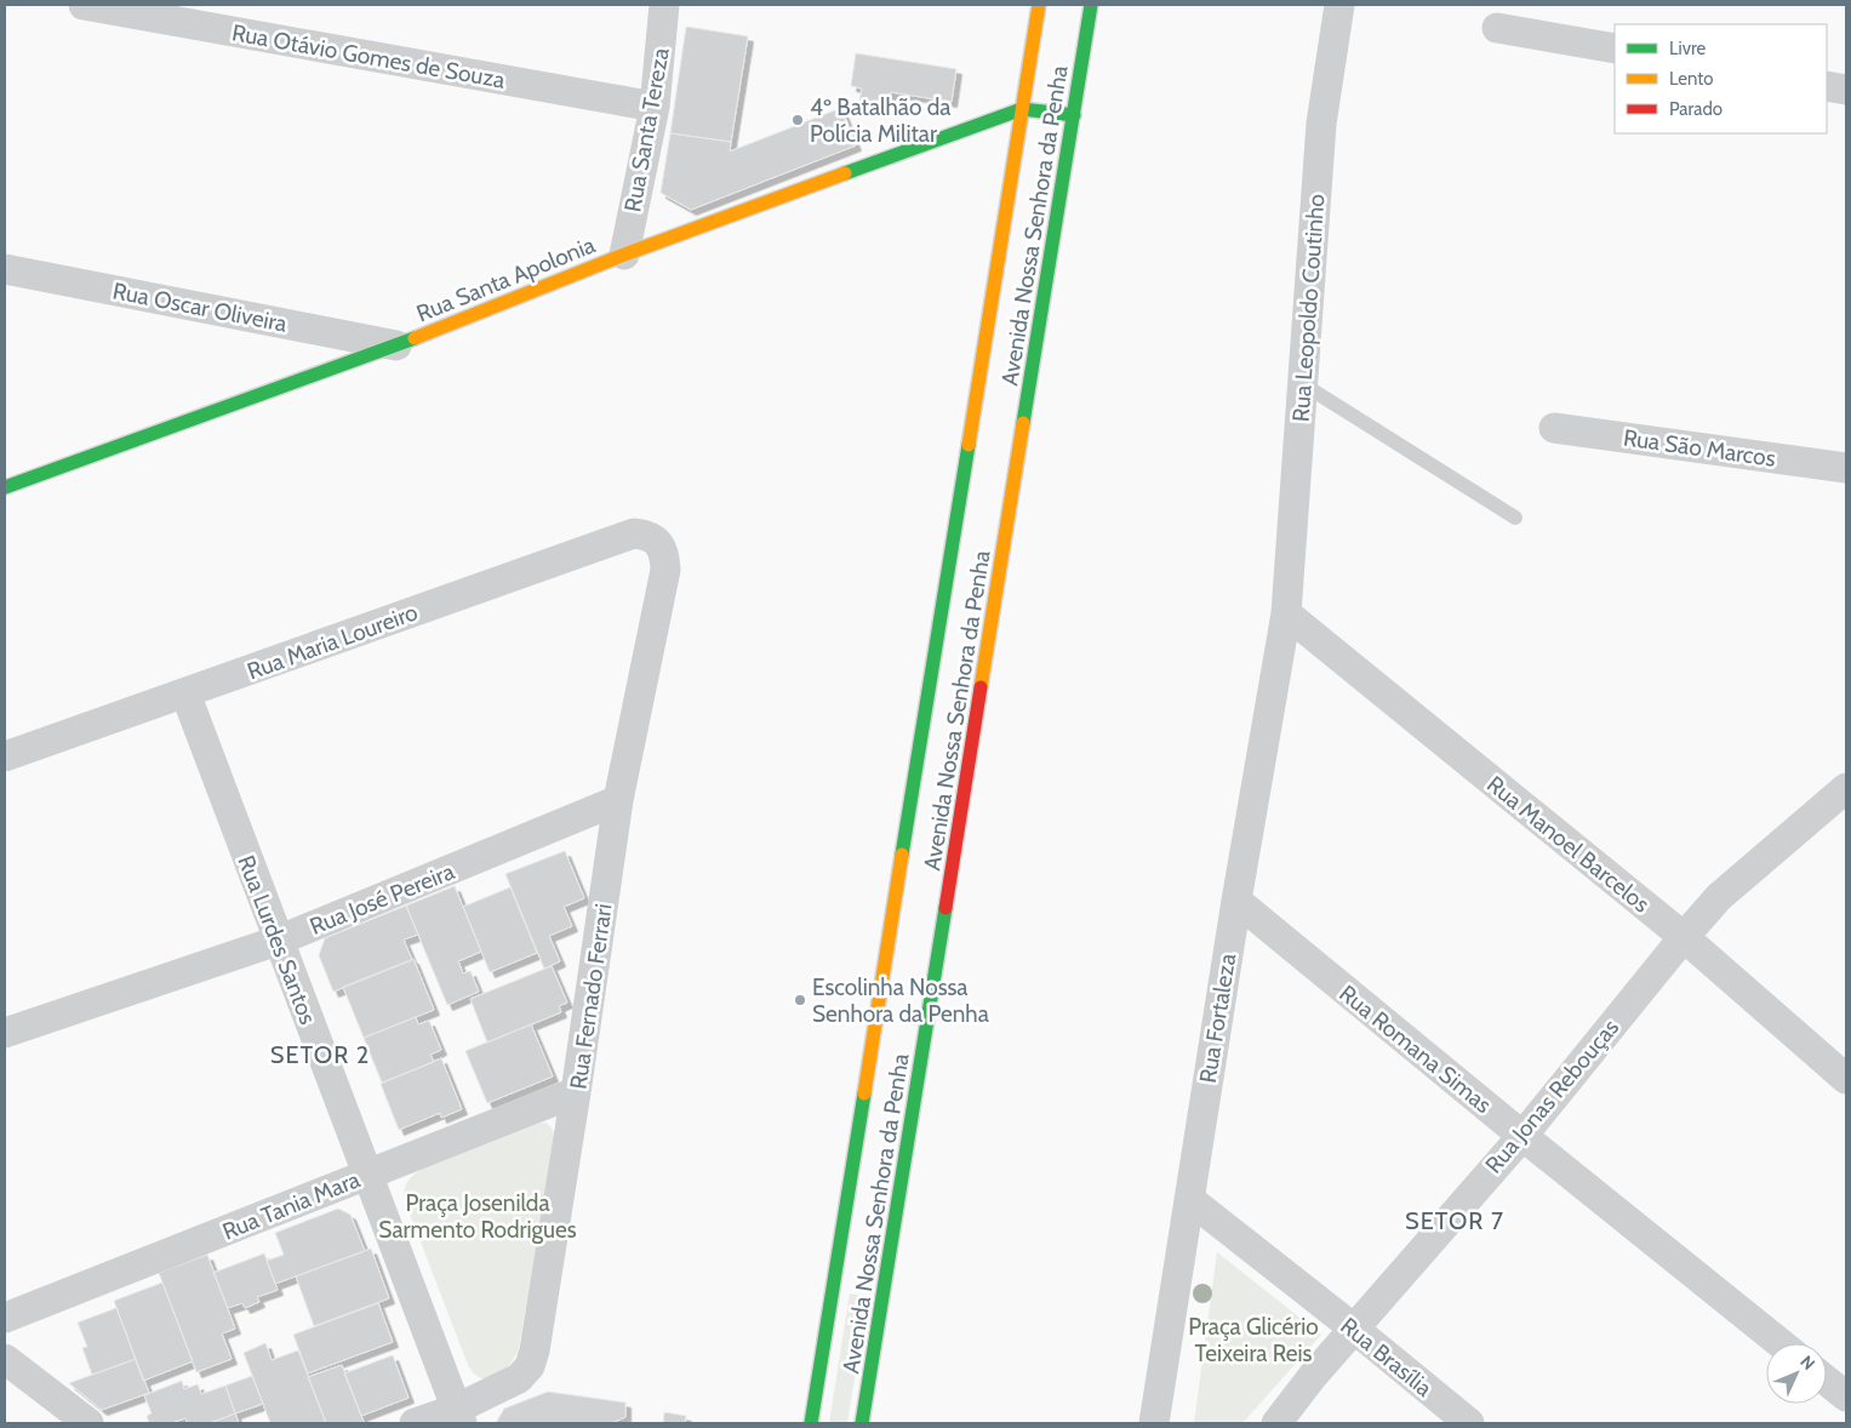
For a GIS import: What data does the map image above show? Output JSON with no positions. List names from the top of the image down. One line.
{"streets":{"street":["Rua Otávio Gomes de Souza","Rua Santa Tereza","Avenida Nossa Senhora da Penha","Rua Santa Apolonia","Rua Oscar Oliveira","Rua Leopoldo Coutinho","Rua São Marcos","Rua Maria Loureiro","Rua Manoel Barcelos","Rua José Pereira","Rua Lurdes Santos","Rua Fernado Ferrari","Rua Fortaleza","Rua Romana Simas","Rua Jonas Rebouças","Rua Tania Mara","Rua Brasília"]},"crossings":[["Rua Otávio Gomes de Souza","Rua Santa Tereza"],["Rua Santa Tereza","Rua Santa Apolonia"],["Avenida Nossa Senhora da Penha","Rua Santa Apolonia"],["Rua Santa Apolonia","Rua Oscar Oliveira"],["Rua Leopoldo Coutinho","Rua Manoel Barcelos"],["Rua Leopoldo Coutinho","Rua Fortaleza"],["Rua Maria Loureiro","Rua Lurdes Santos"],["Rua Maria Loureiro","Rua Fernado Ferrari"],["Rua Manoel Barcelos","Rua Fortaleza"],["Rua Manoel Barcelos","Rua Jonas Rebouças"],["Rua José Pereira","Rua Lurdes Santos"],["Rua José Pereira","Rua Fernado Ferrari"],["Rua Lurdes Santos","Rua Fernado Ferrari"],["Rua Lurdes Santos","Rua Tania Mara"],["Rua Fernado Ferrari","Rua Tania Mara"],["Rua Fortaleza","Rua Romana Simas"],["Rua Fortaleza","Rua Brasília"],["Rua Romana Simas","Rua Jonas Rebouças"],["Rua Jonas Rebouças","Rua Brasília"]],"districts":["SETOR 2","SETOR 7"],"parks":["Praça Josenilda Sarmento Rodrigues","Praça Glicério Teixeira Reis"],"places":["4º Batalhão da Polícia Militar","Escolinha Nossa Senhora da Penha"],"legend":["Livre","Lento","Parado"],"north":"top right"}
